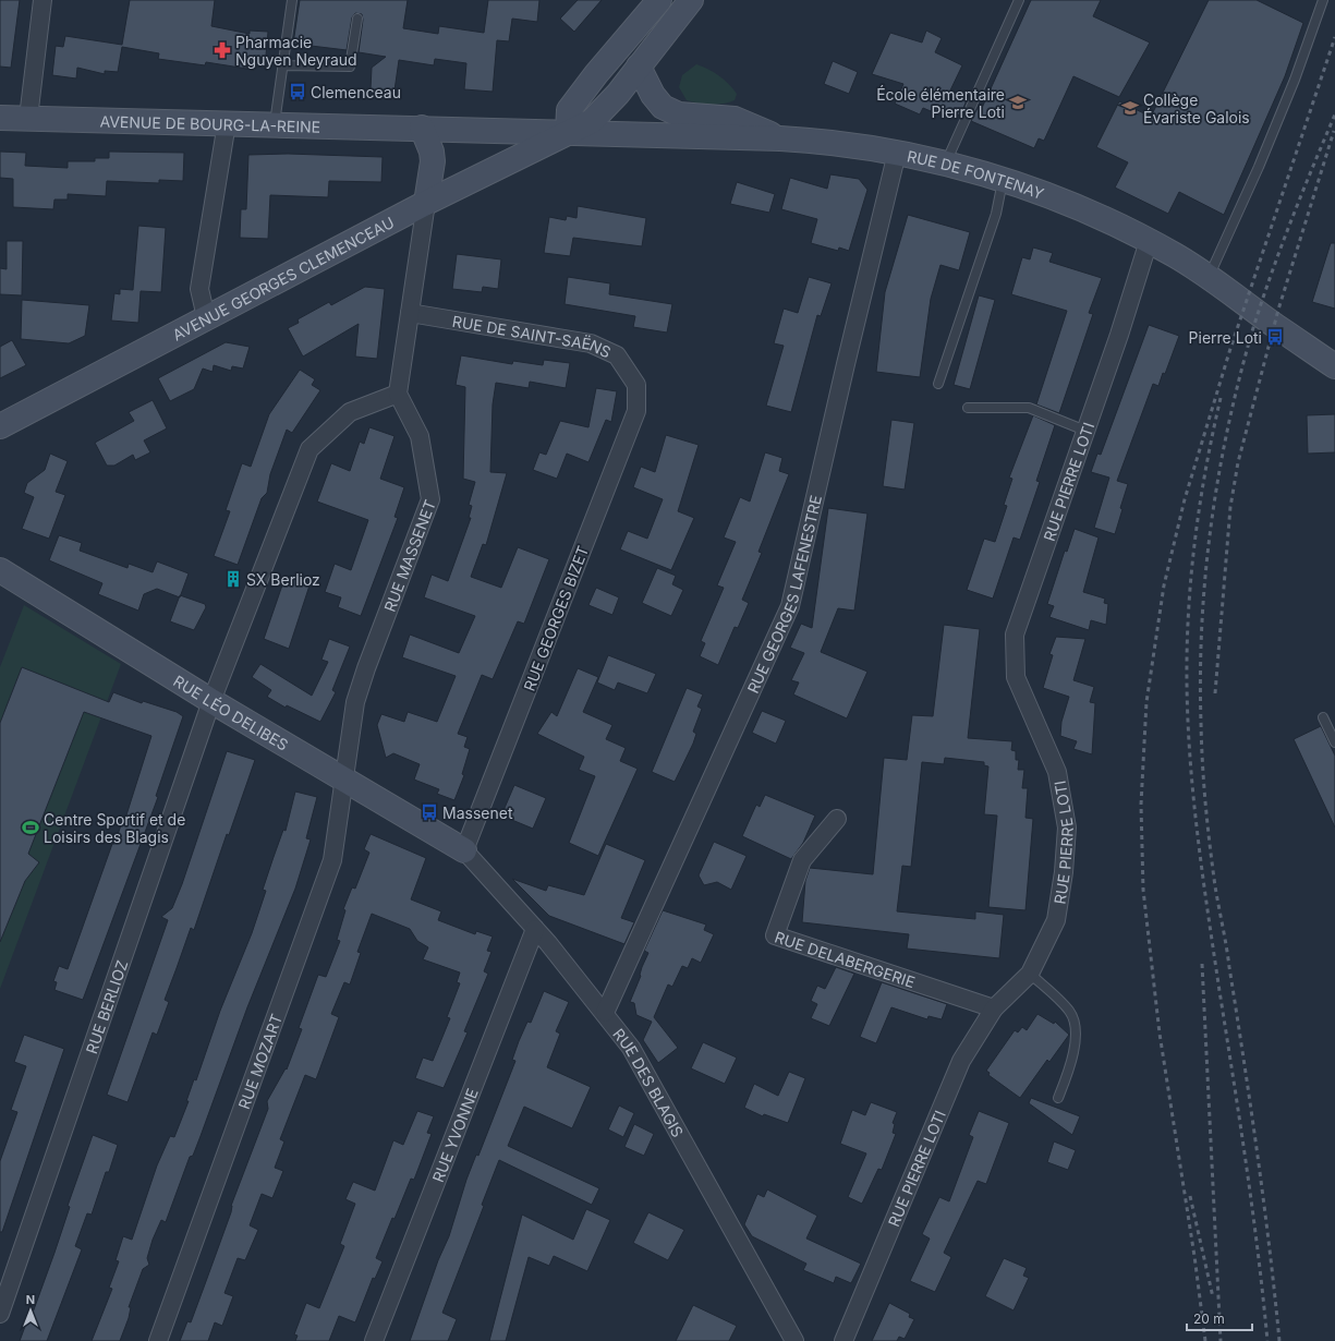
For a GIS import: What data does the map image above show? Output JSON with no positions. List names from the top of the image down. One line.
{"streets":{"street":["AVENUE DE BOURG-LA-REINE","RUE DE FONTENAY","AVENUE GEORGES CLEMENCEAU","RUE DE SAINT-SAËNS","RUE PIERRE LOTI","RUE MASSENET","RUE GEORGES LAFENESTRE","RUE GEORGES BIZET","RUE LÉO DELIBES","RUE DELABERGERIE","RUE BERLIOZ","RUE MOZART","RUE DES BLAGIS","RUE YVONNE"]},"crossings":[["AVENUE DE BOURG-LA-REINE","RUE DE FONTENAY"],["AVENUE DE BOURG-LA-REINE","AVENUE GEORGES CLEMENCEAU"],["RUE DE FONTENAY","AVENUE GEORGES CLEMENCEAU"],["RUE DE FONTENAY","RUE PIERRE LOTI"],["RUE DE FONTENAY","RUE GEORGES LAFENESTRE"],["RUE DE SAINT-SAËNS","RUE GEORGES BIZET"],["RUE PIERRE LOTI","RUE DELABERGERIE"],["RUE MASSENET","RUE LÉO DELIBES"],["RUE MASSENET","RUE BERLIOZ"],["RUE MASSENET","RUE MOZART"],["RUE GEORGES LAFENESTRE","RUE DES BLAGIS"],["RUE GEORGES BIZET","RUE LÉO DELIBES"],["RUE GEORGES BIZET","RUE DES BLAGIS"],["RUE LÉO DELIBES","RUE BERLIOZ"],["RUE LÉO DELIBES","RUE MOZART"],["RUE LÉO DELIBES","RUE DES BLAGIS"],["RUE DES BLAGIS","RUE YVONNE"]],"places":{"pharmacy":["Pharmacie Nguyen Neyraud"],"bus stop":["Clemenceau","Pierre Loti","Massenet"],"school or university":["École élémentaire Pierre Loti","Collège Évariste Galois"],"building":["SX Berlioz"],"sports":["Centre Sportif et de Loisirs des Blagis"]},"scale_bar":"20 m","north":"top"}
